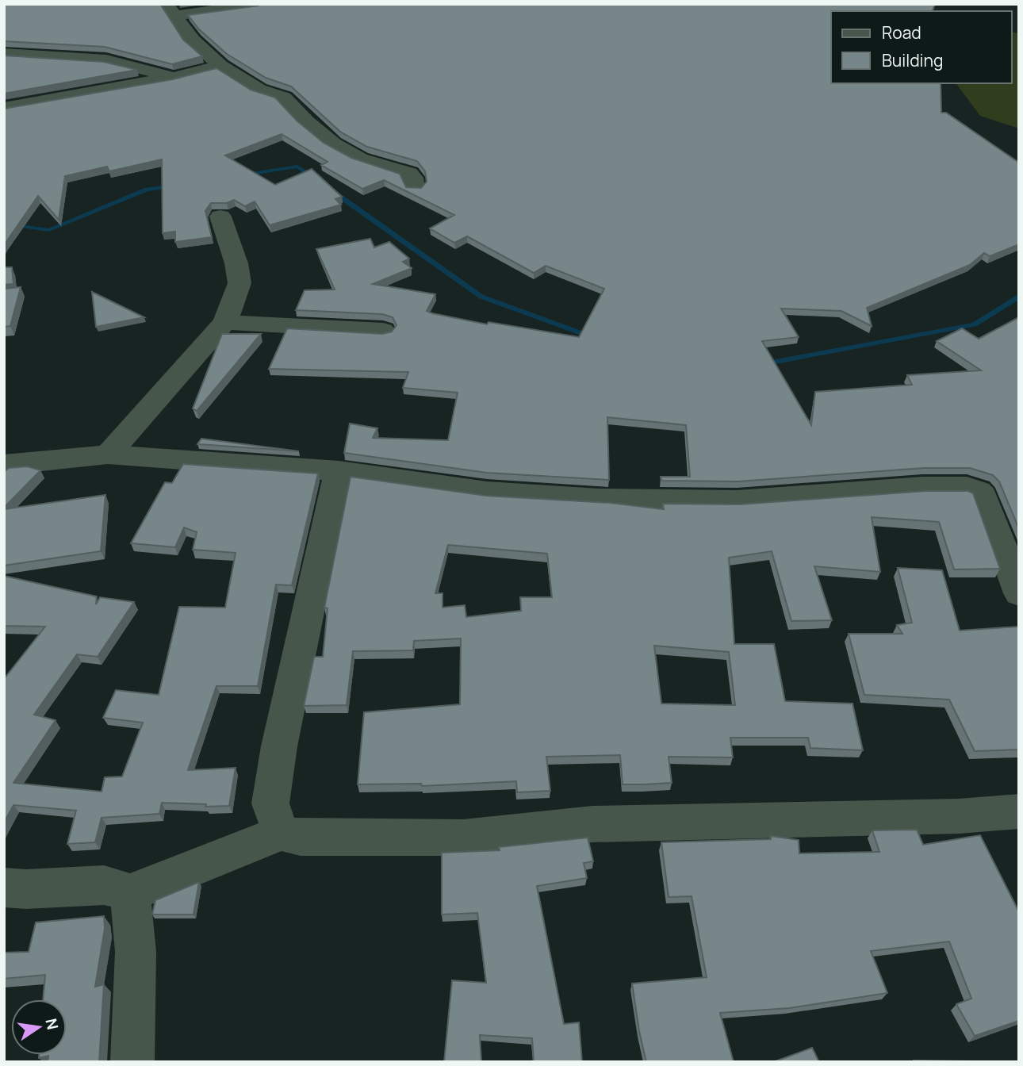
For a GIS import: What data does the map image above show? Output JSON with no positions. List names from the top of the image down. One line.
{"legend":["Road","Building"],"north":"right"}
